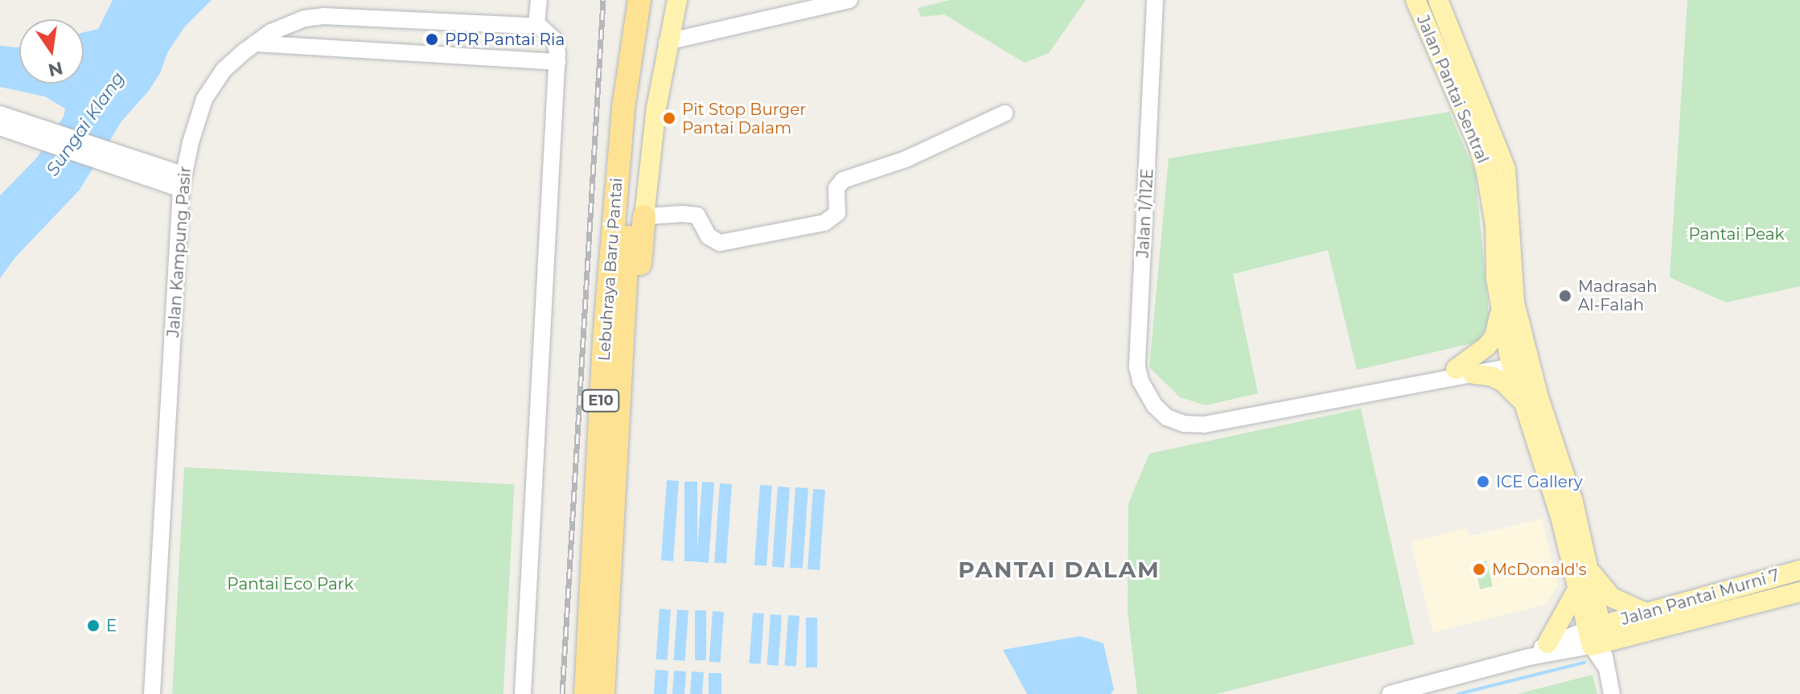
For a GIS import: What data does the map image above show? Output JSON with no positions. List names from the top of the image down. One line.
{"streets":{"highway":["Lebuhraya Baru Pantai","E10"],"main road":["Jalan Pantai Sentral","Jalan Pantai Murni 7"],"street":["Jalan 1/112E","Jalan Kampung Pasir"]},"crossings":[["Jalan Pantai Sentral","Jalan Pantai Murni 7"]],"districts":["PANTAI DALAM"],"water":["Sungai Klang"],"parks":["Pantai Peak","Pantai Eco Park"],"places":["PPR Pantai Ria","Pit Stop Burger Pantai Dalam","Madrasah Al-Falah","ICE Gallery","McDonald's","E"],"north":"bottom"}
